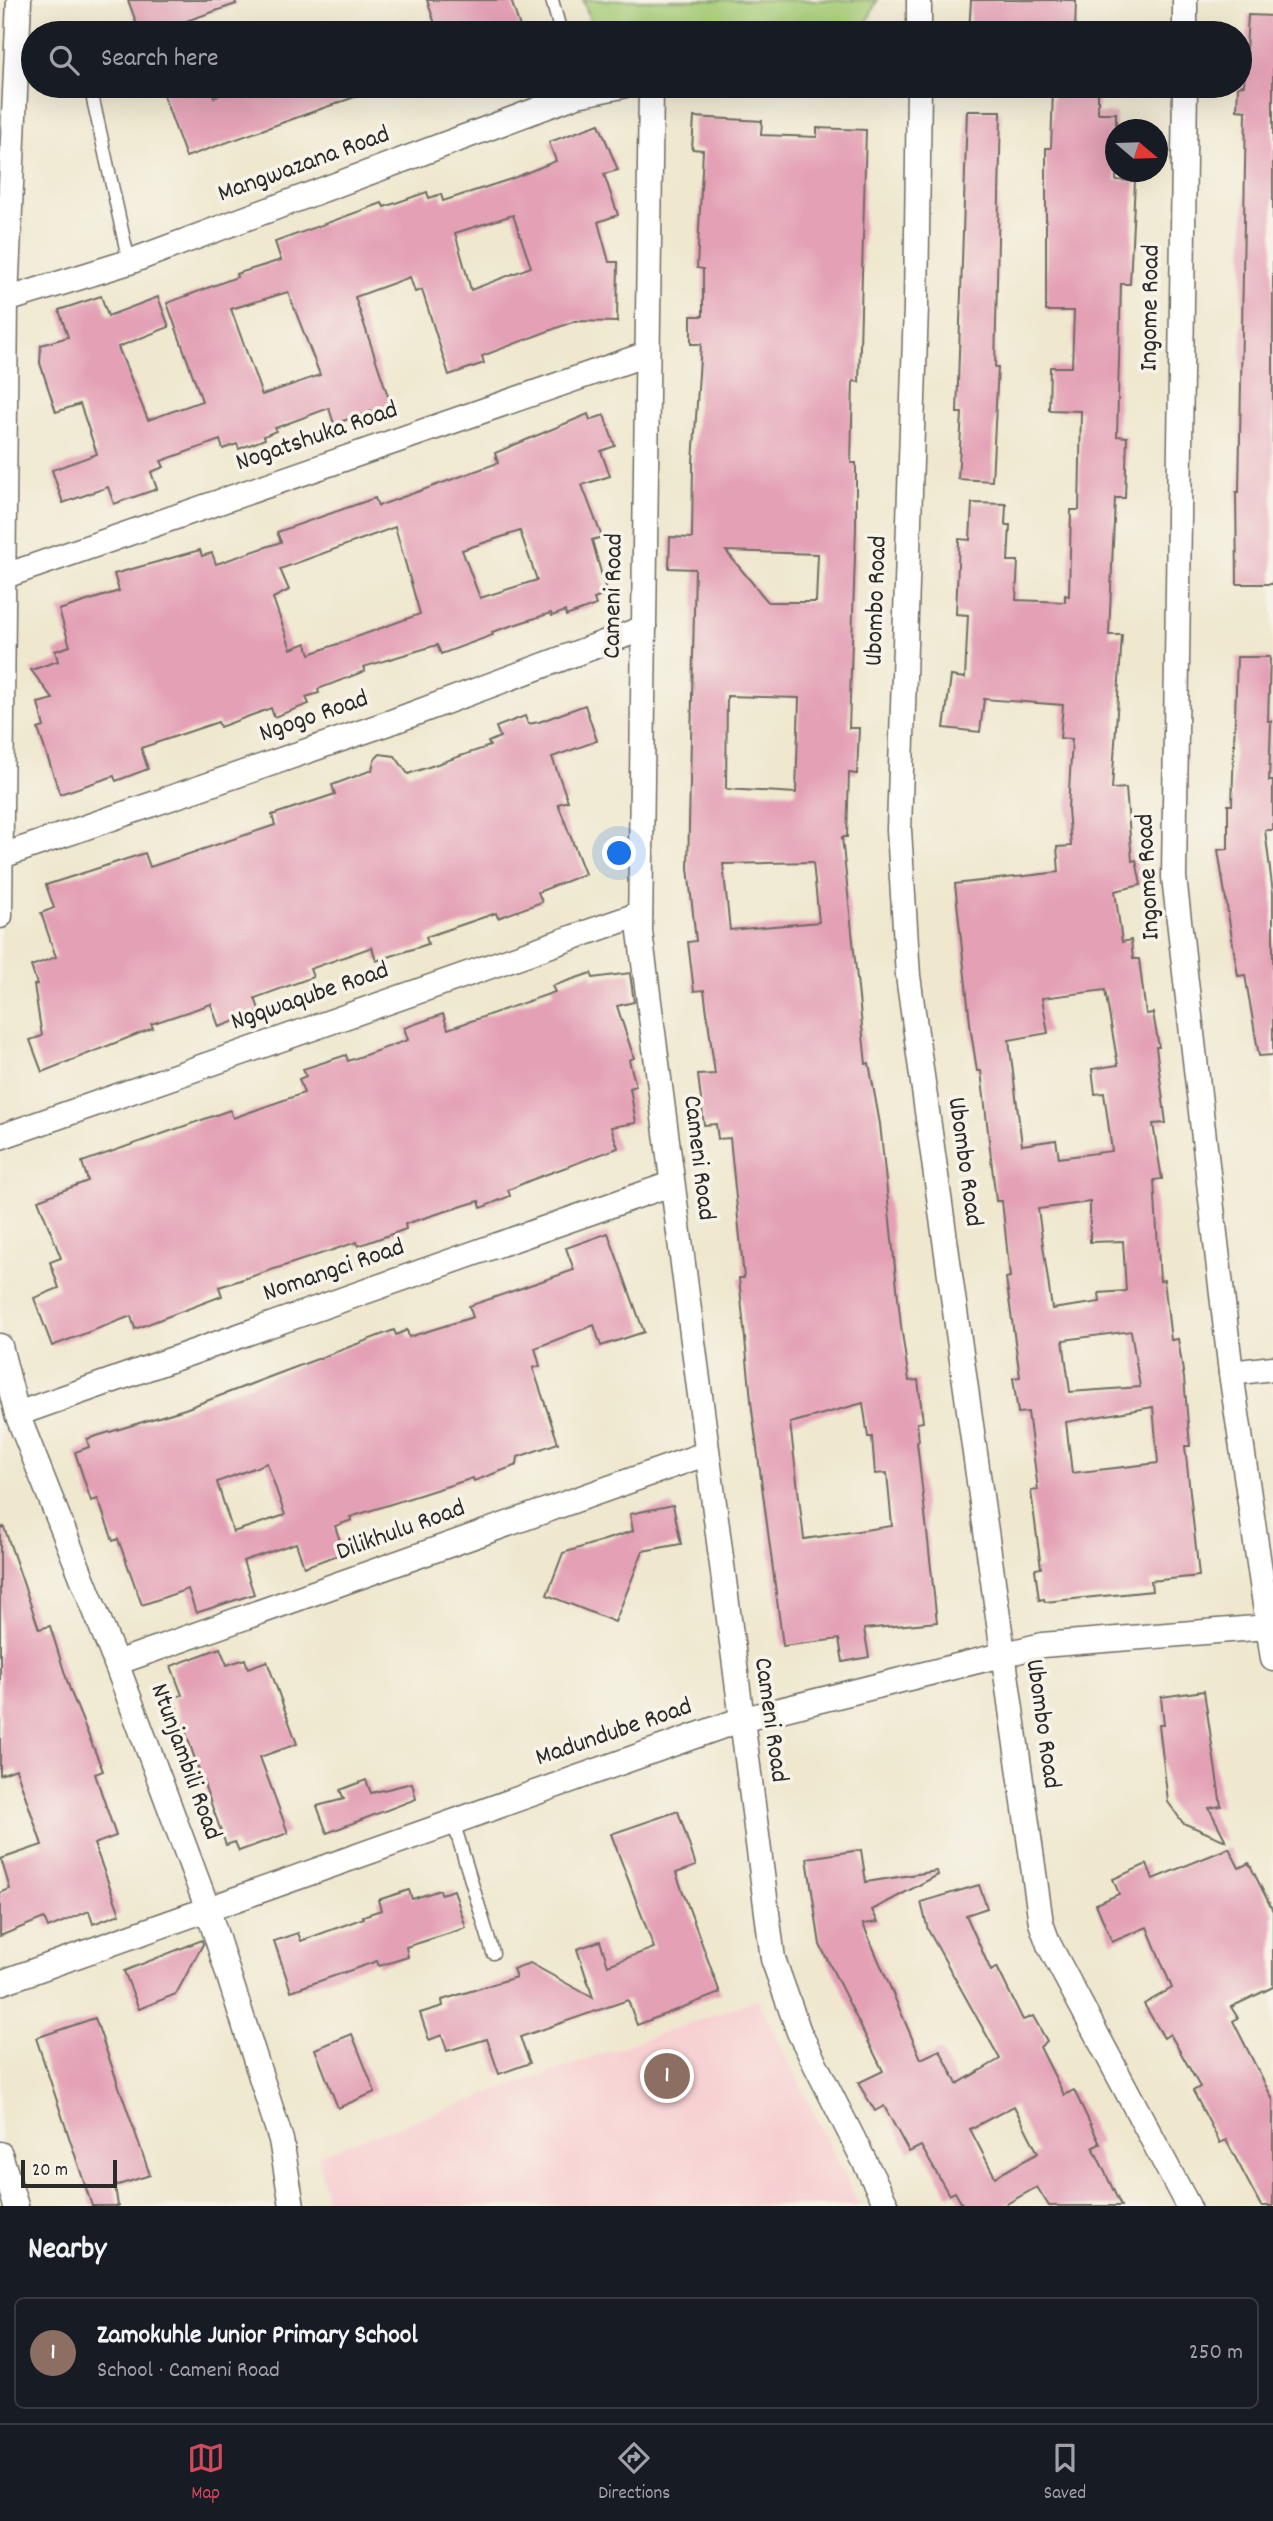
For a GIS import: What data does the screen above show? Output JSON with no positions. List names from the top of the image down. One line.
{"streets":{"street":["Mangwazana Road","Ingome Road","Nogatshuka Road","Cameni Road","Ubombo Road","Ngogo Road","Ngqwaqube Road","Nomangci Road","Dilikhulu Road","Madundube Road","Ntunjambili Road"]},"crossings":[["Ingome Road","Madundube Road"],["Nogatshuka Road","Cameni Road"],["Cameni Road","Ngogo Road"],["Cameni Road","Ngqwaqube Road"],["Cameni Road","Nomangci Road"],["Cameni Road","Dilikhulu Road"],["Cameni Road","Madundube Road"],["Ubombo Road","Madundube Road"],["Nomangci Road","Ntunjambili Road"],["Dilikhulu Road","Ntunjambili Road"],["Madundube Road","Ntunjambili Road"]],"scale_bar":"20 m","north":"right","page":{"search":"Search here","pins":"1","scale":"20 m","heading":"Nearby","list":[{"mark":"1","name":"Zamokuhle Junior Primary School","note":"School · Cameni Road","value":"250 m"}],"nav":["Map","Directions","Saved"]}}
